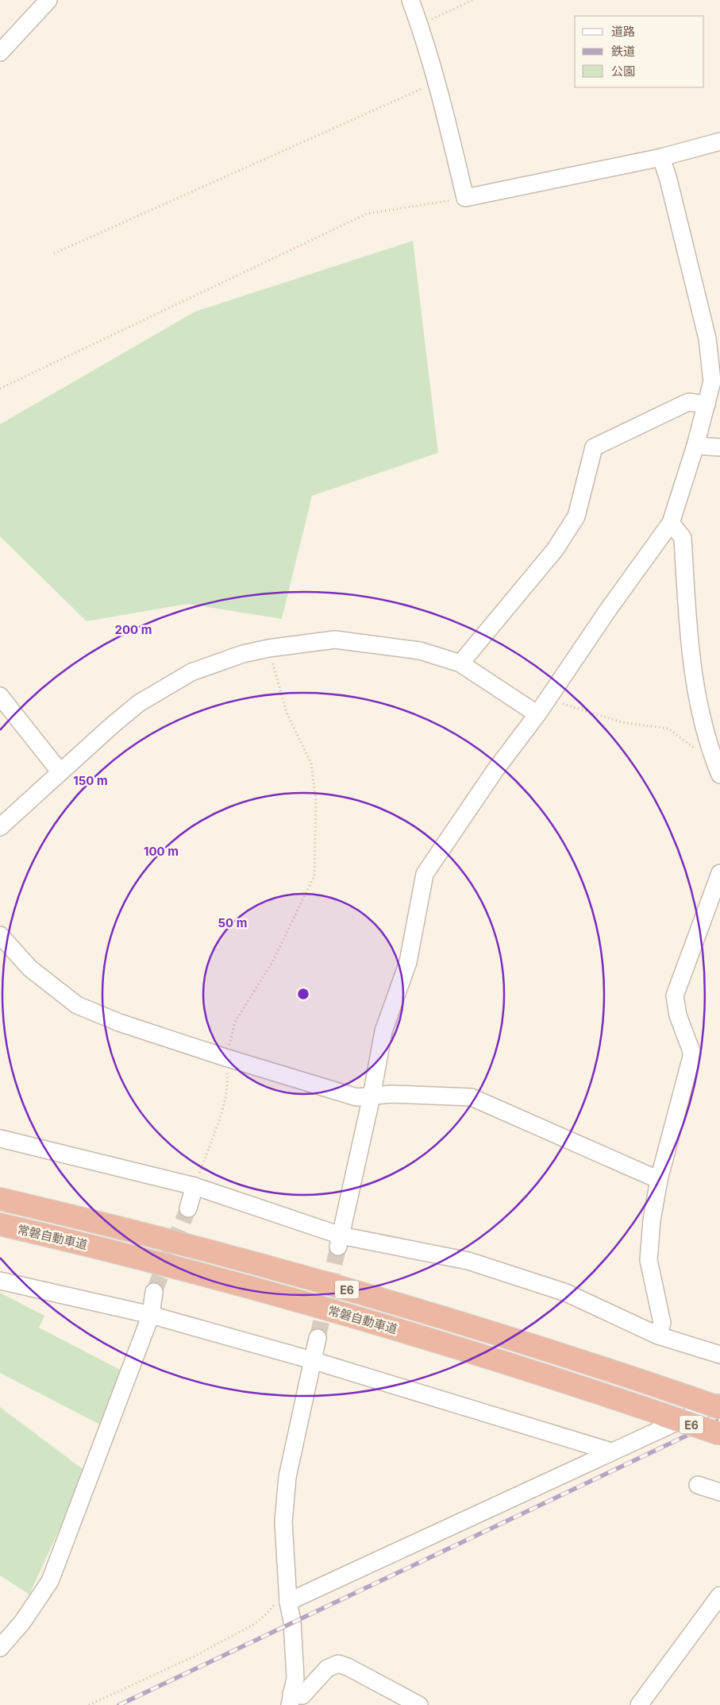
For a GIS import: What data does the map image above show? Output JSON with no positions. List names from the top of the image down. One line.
{"streets":{"highway":["常磐自動車道","E6"]},"legend":["道路","鉄道","公園"],"rings":["200 m","150 m","100 m","50 m"]}
